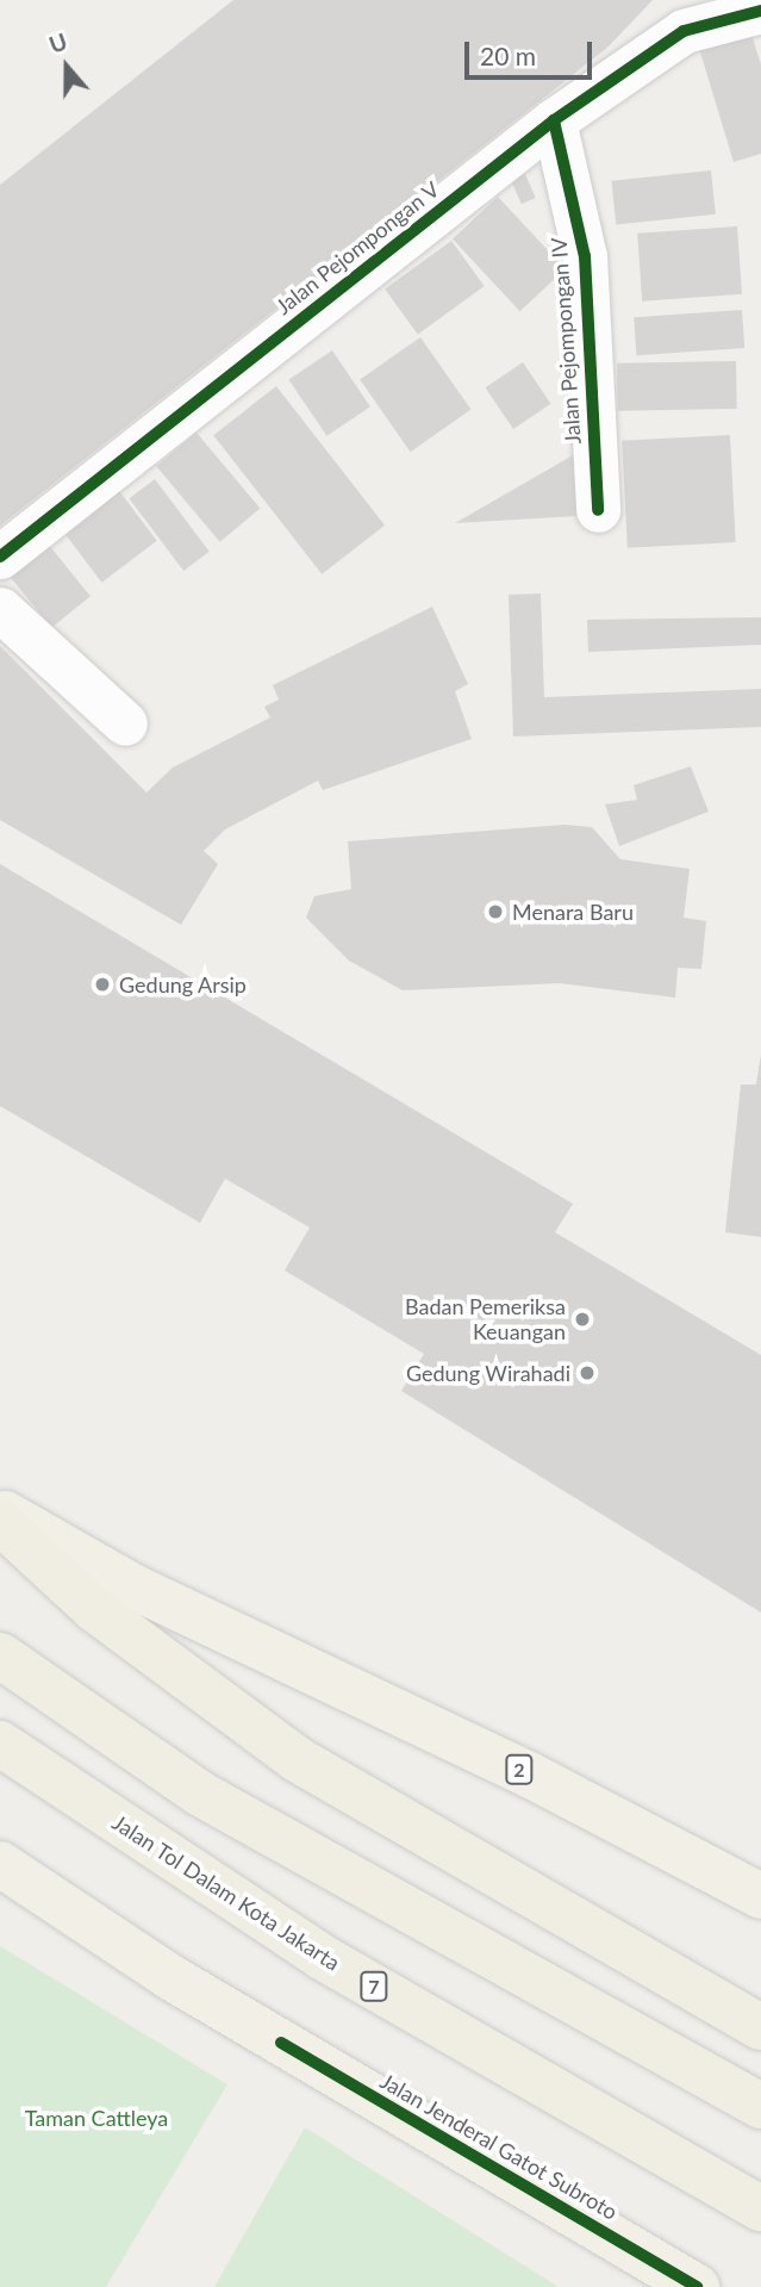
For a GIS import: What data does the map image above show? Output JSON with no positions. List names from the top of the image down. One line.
{"streets":{"highway":["2","Jalan Tol Dalam Kota Jakarta","7","Jalan Jenderal Gatot Subroto"],"street":["Jalan Pejompongan V","Jalan Pejompongan IV"]},"crossings":[["Jalan Pejompongan V","Jalan Pejompongan IV"]],"parks":["Taman Cattleya"],"places":["Menara Baru","Gedung Arsip","Badan Pemeriksa Keuangan","Gedung Wirahadi"],"scale_bar":"20 m","north":"top"}
